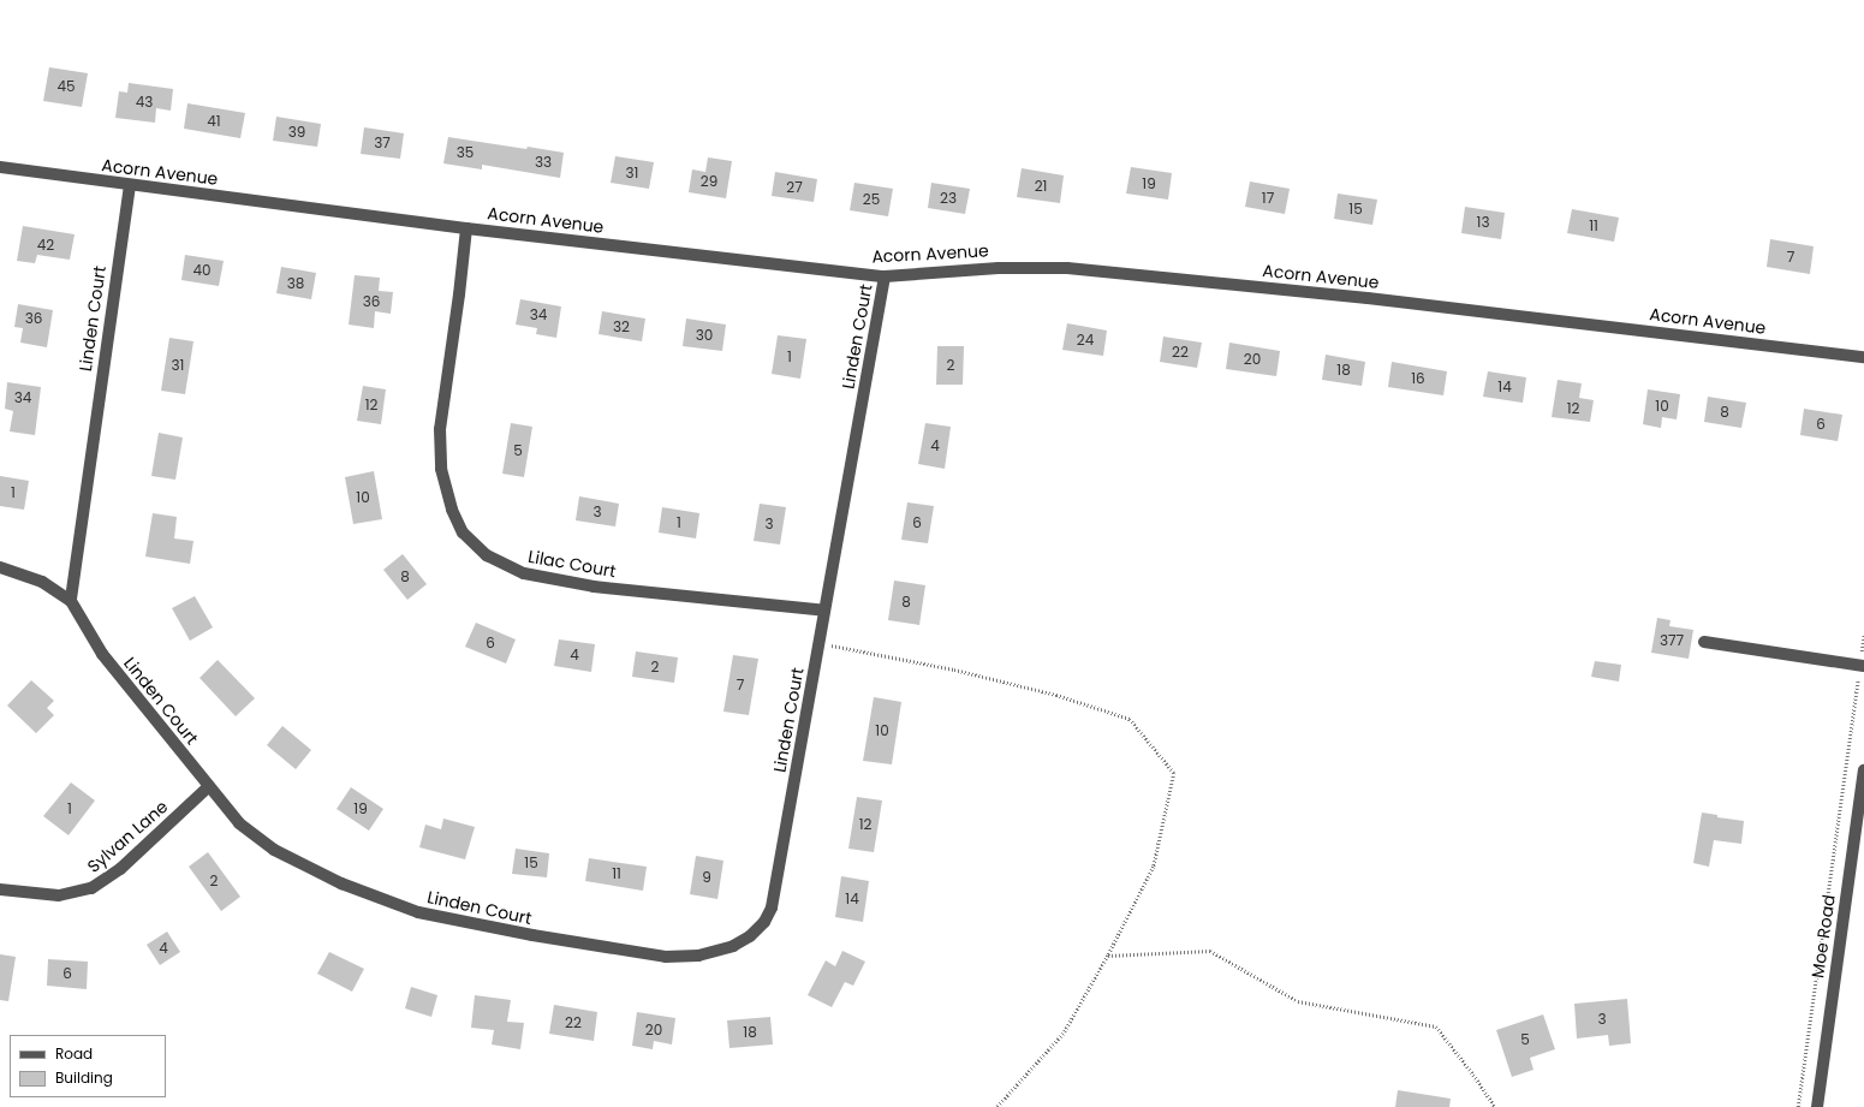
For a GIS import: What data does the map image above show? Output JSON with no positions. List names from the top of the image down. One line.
{"streets":{"street":["Acorn Avenue","Linden Court","Lilac Court","Sylvan Lane","Moe Road"]},"crossings":[["Acorn Avenue","Linden Court"],["Acorn Avenue","Lilac Court"],["Linden Court","Lilac Court"],["Linden Court","Sylvan Lane"]],"house_numbers":["45","43","41","39","37","35","33","31","29","19","21","27","23","17","25","15","13","11","42","7","40","38","36","34","36","32","30","24","22","1","20","31","2","18","16","14","34","12","10","12","8","6","4","5","1","10","3","1","6","3","8","8","377","6","4","2","7","10","1","19","12","15","11","9","2","14","4","6","3","22","20","18","5"],"legend":["Road","Building"]}
